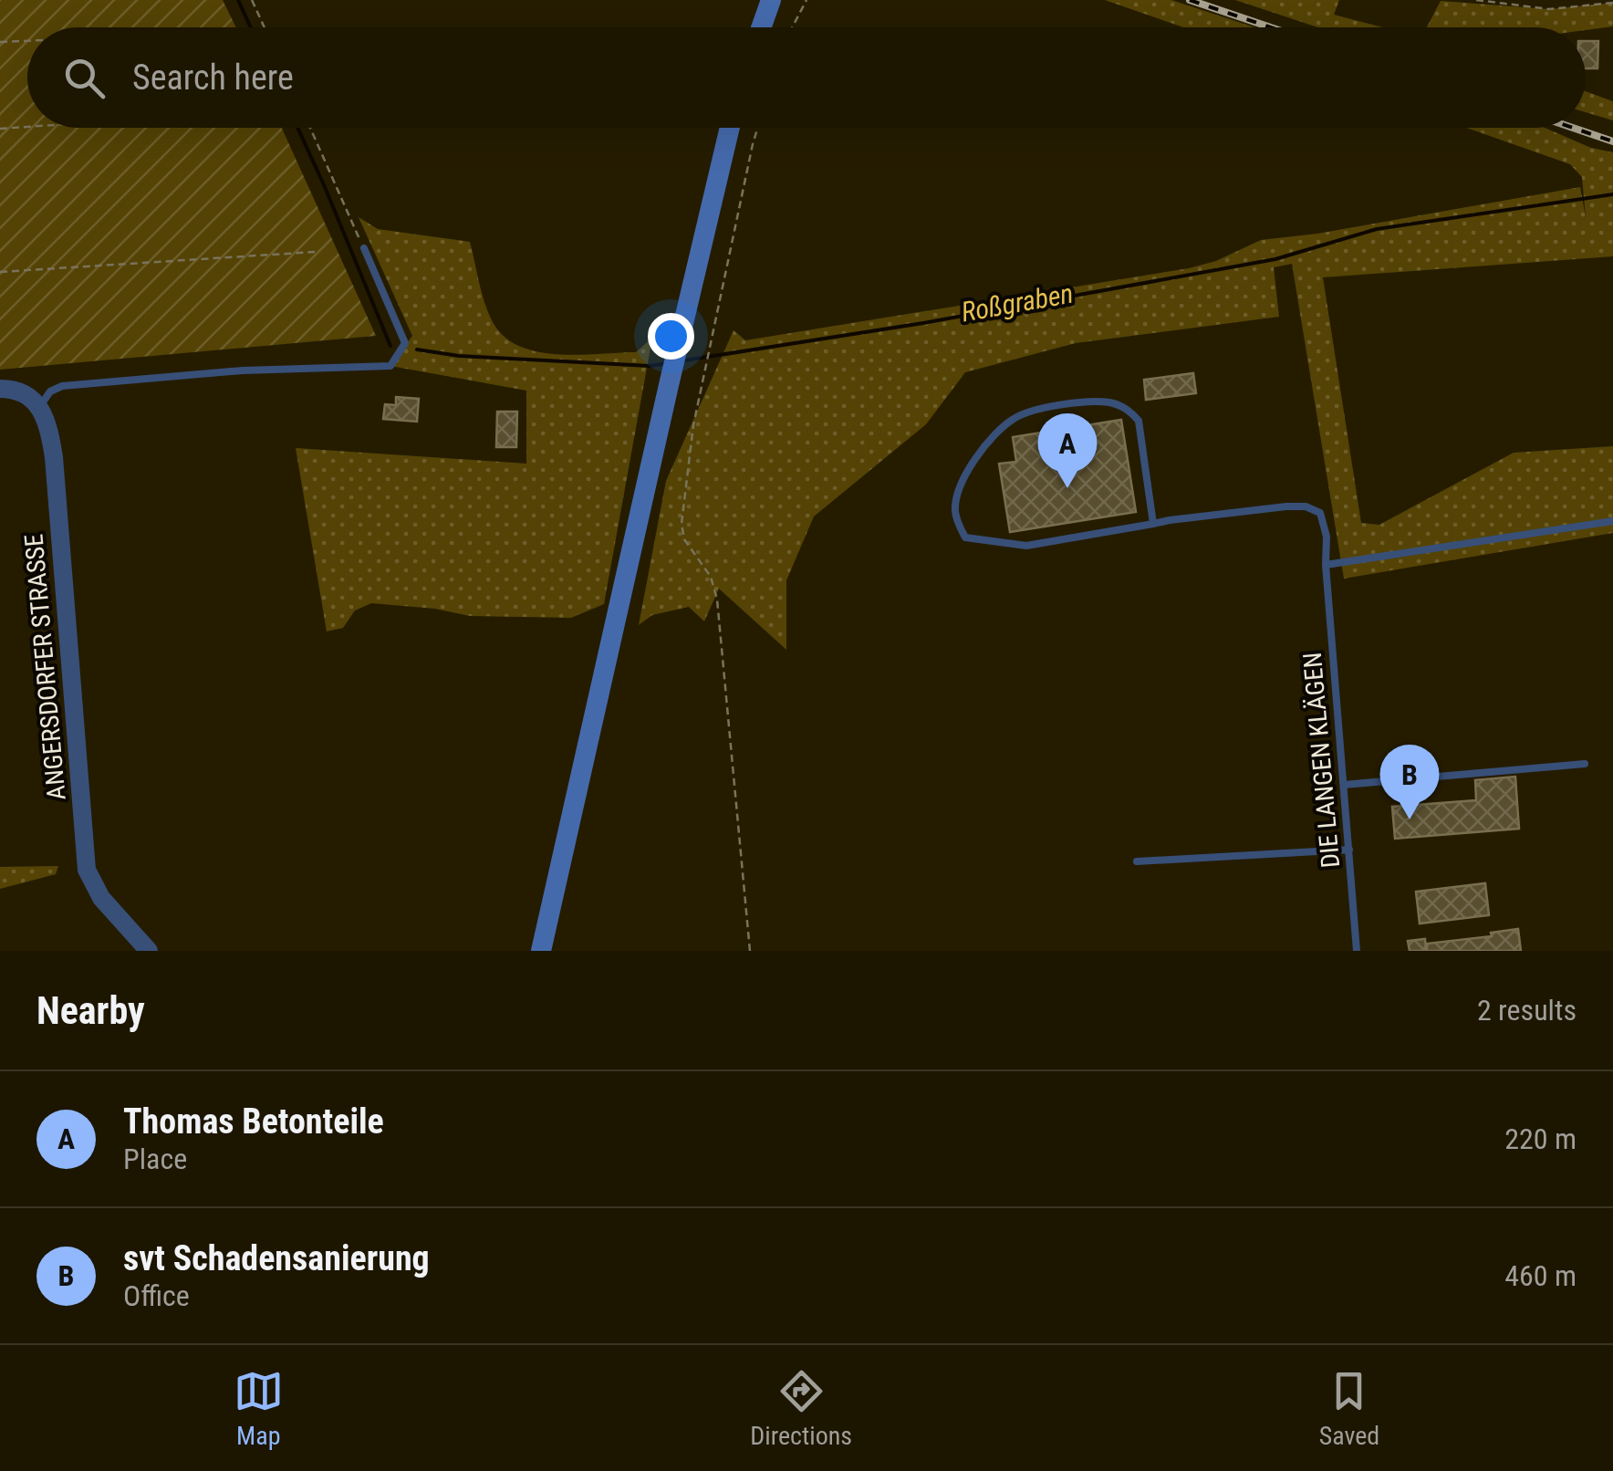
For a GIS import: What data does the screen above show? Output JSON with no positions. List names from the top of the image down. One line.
{"streets":{"street":["ANGERSDORFER STRASSE"],"lane":["DIE LANGEN KLÄGEN"]},"water":["Roßgraben"],"page":{"search":"Search here","pins":["A","B"],"heading":["Nearby","2 results"],"list":[{"mark":"A","name":"Thomas Betonteile","note":"Place","value":"220 m"},{"mark":"B","name":"svt Schadensanierung","note":"Office","value":"460 m"}],"nav":["Map","Directions","Saved"]}}
